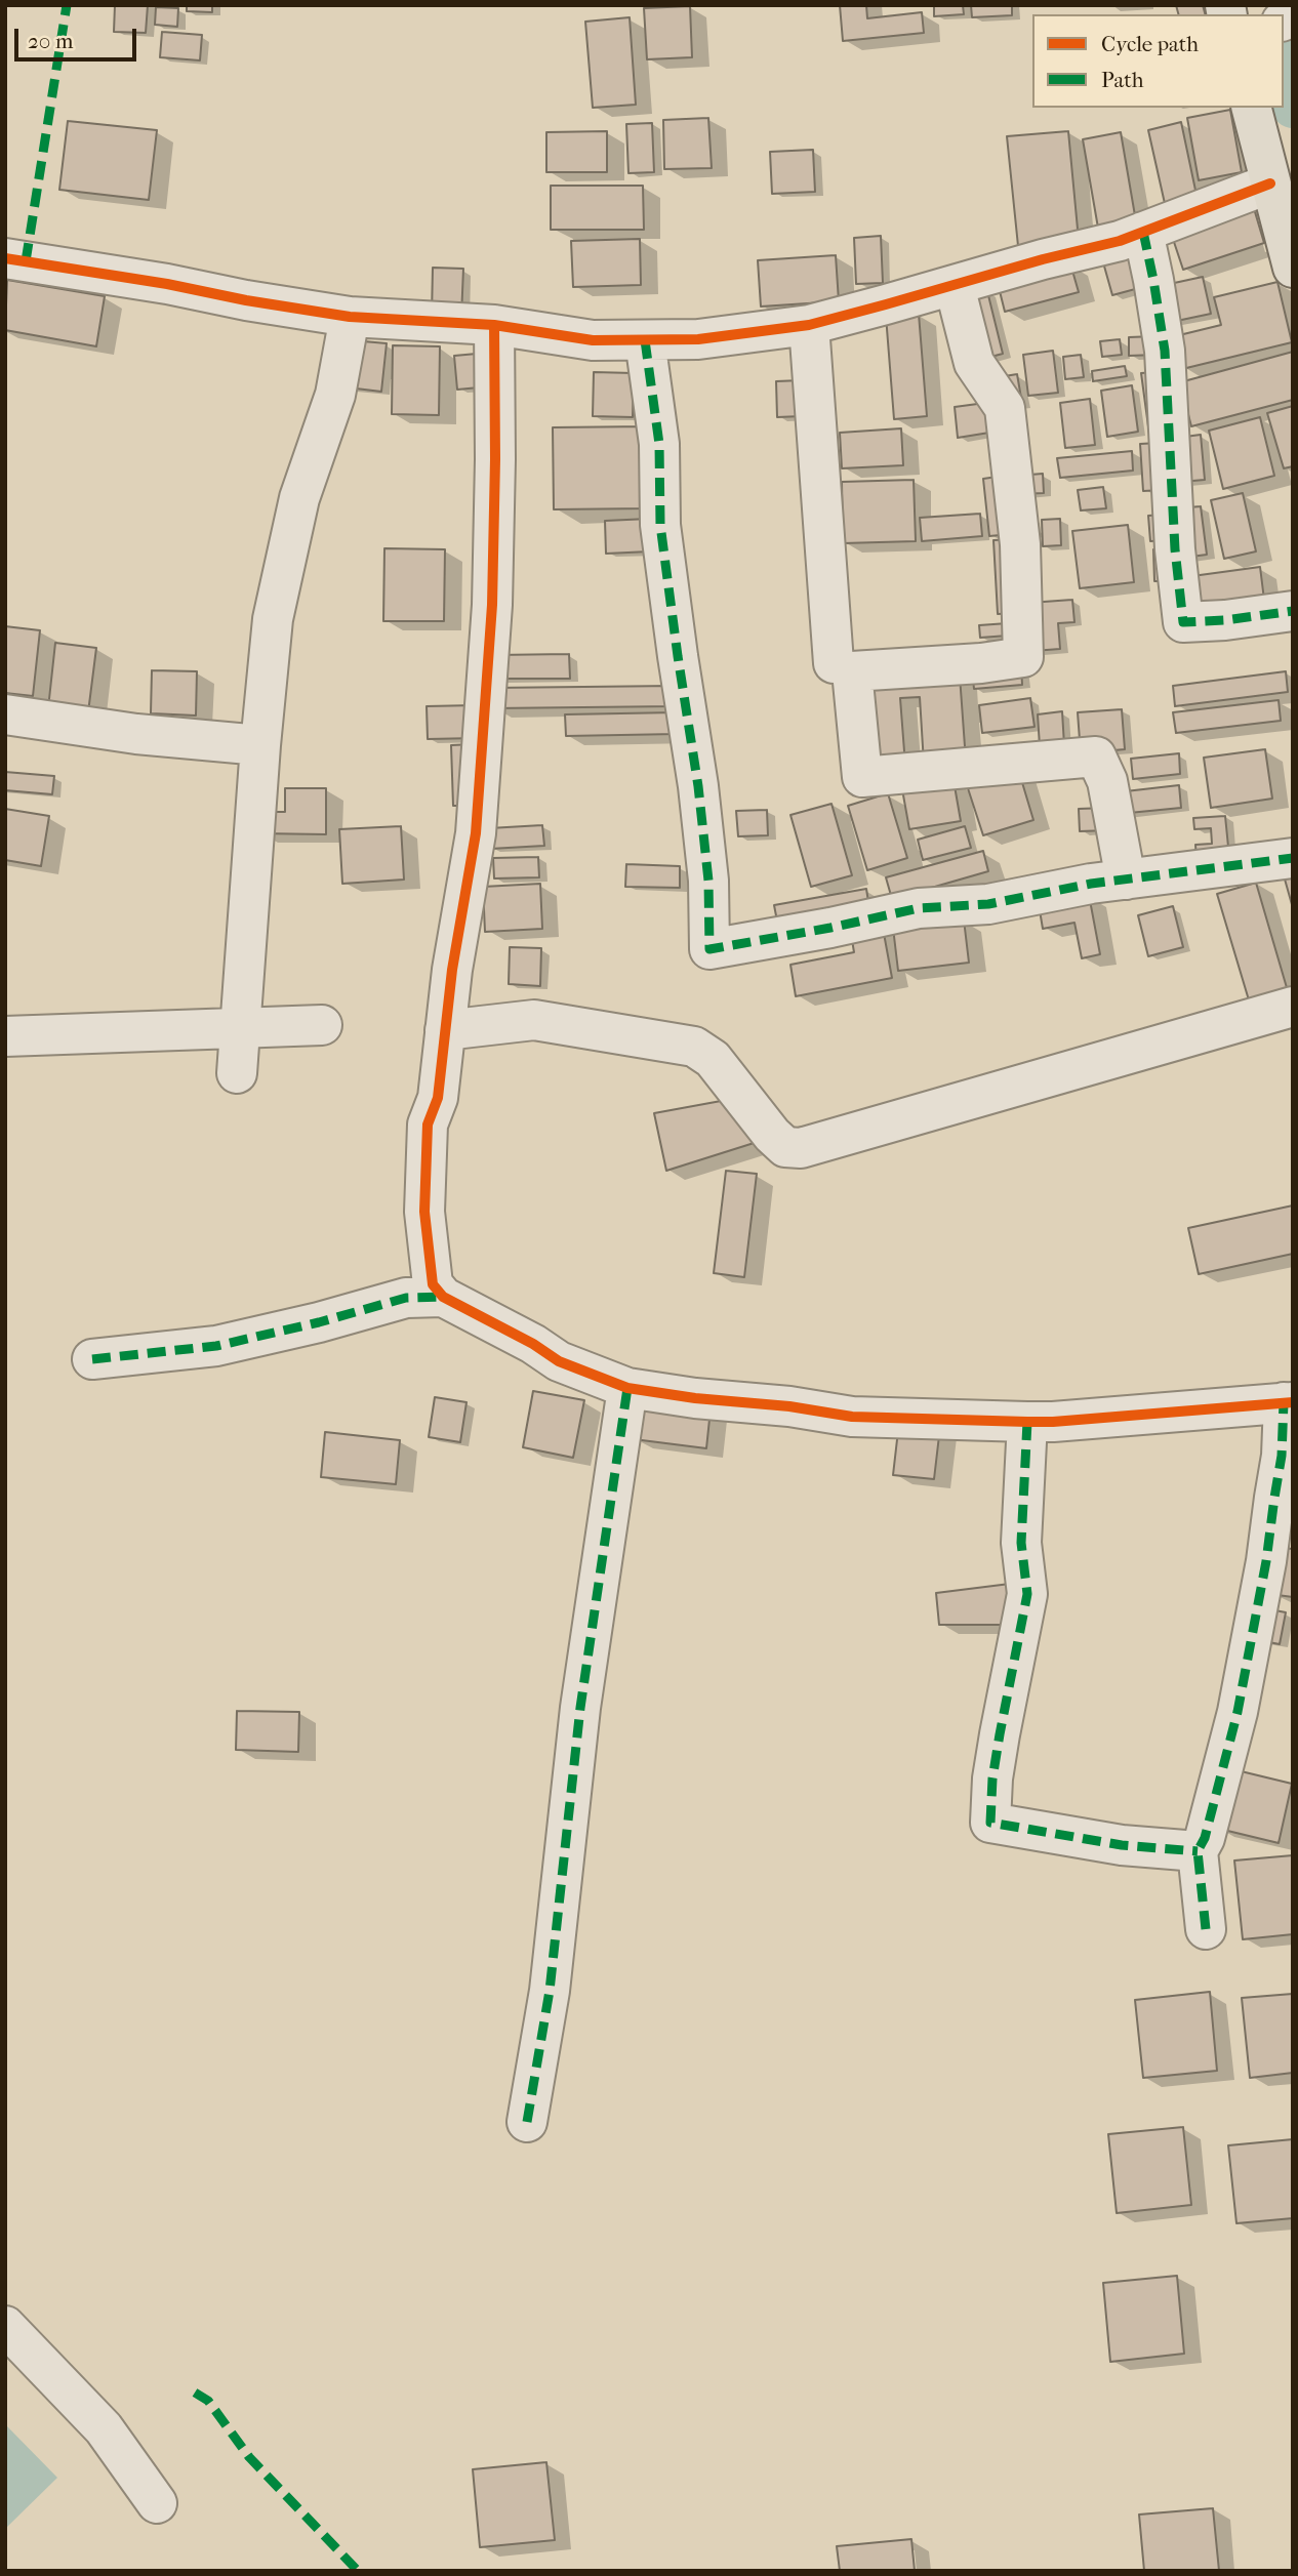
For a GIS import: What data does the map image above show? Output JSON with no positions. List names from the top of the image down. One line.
{"legend":["Cycle path","Path"],"scale_bar":"20 m"}
